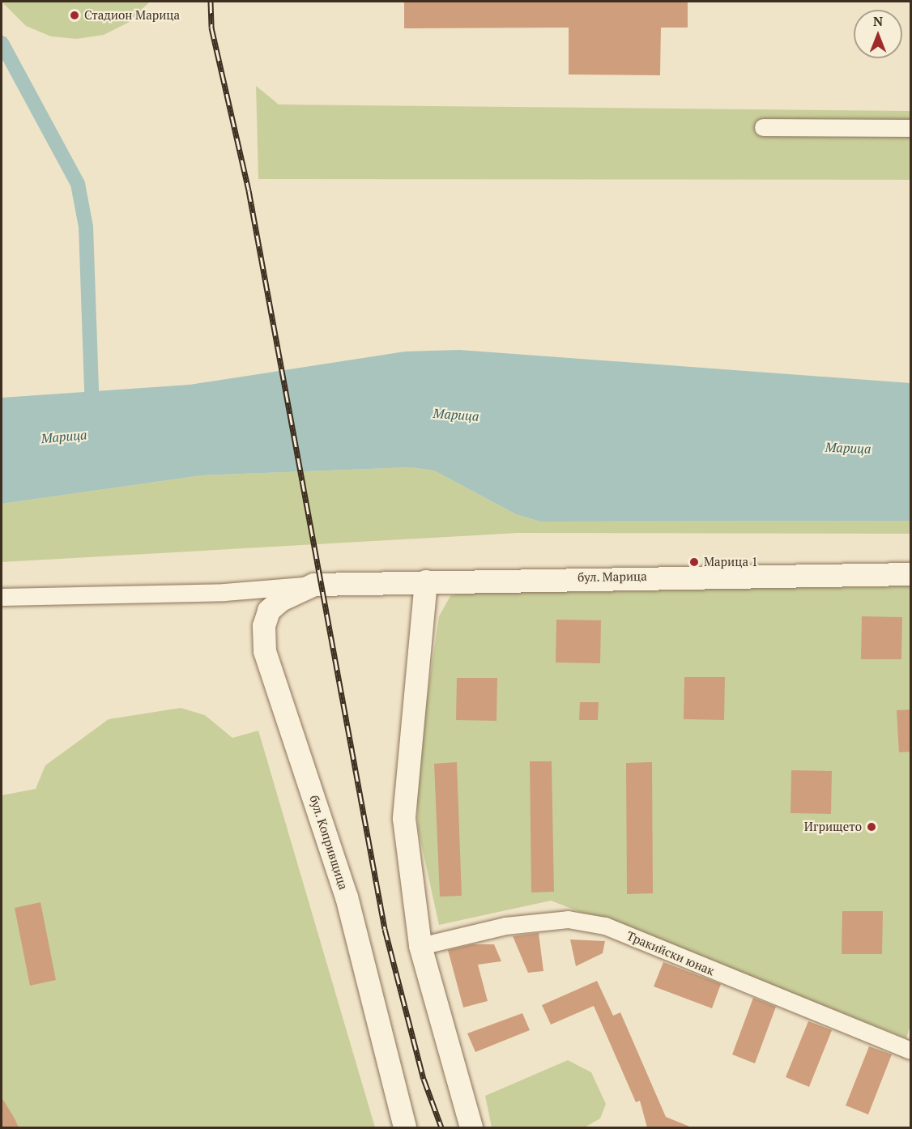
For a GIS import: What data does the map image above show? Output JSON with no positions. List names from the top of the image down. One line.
{"streets":{"main road":["бул. Марица","бул. Копривщица"],"street":["Тракийски юнак"]},"crossings":[["бул. Марица","бул. Копривщица"]],"water":["Марица"],"places":["Стадион Марица","Марица 1","Игрището"],"north":"top"}
